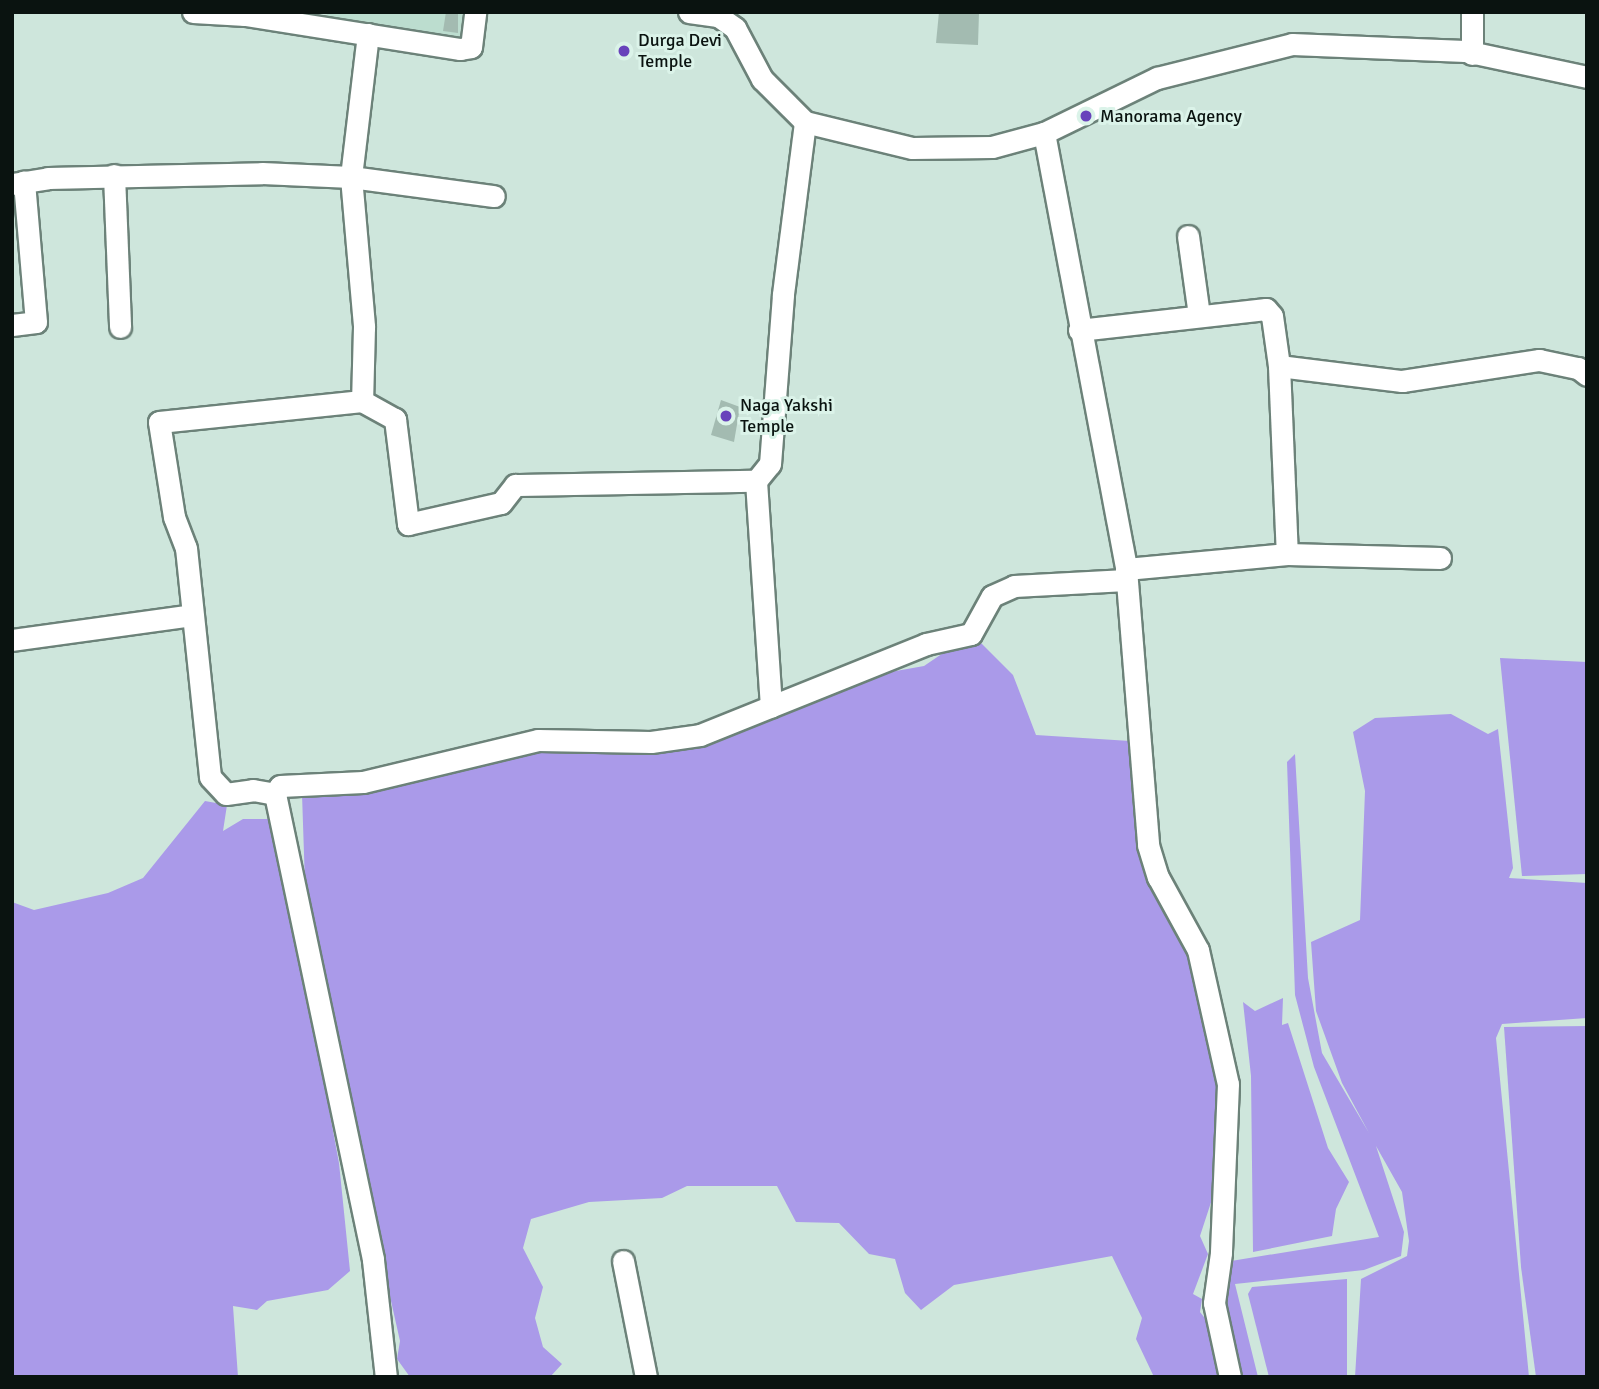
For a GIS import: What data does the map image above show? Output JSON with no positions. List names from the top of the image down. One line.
{"places":["Durga Devi Temple","Manorama Agency","Naga Yakshi Temple"]}
